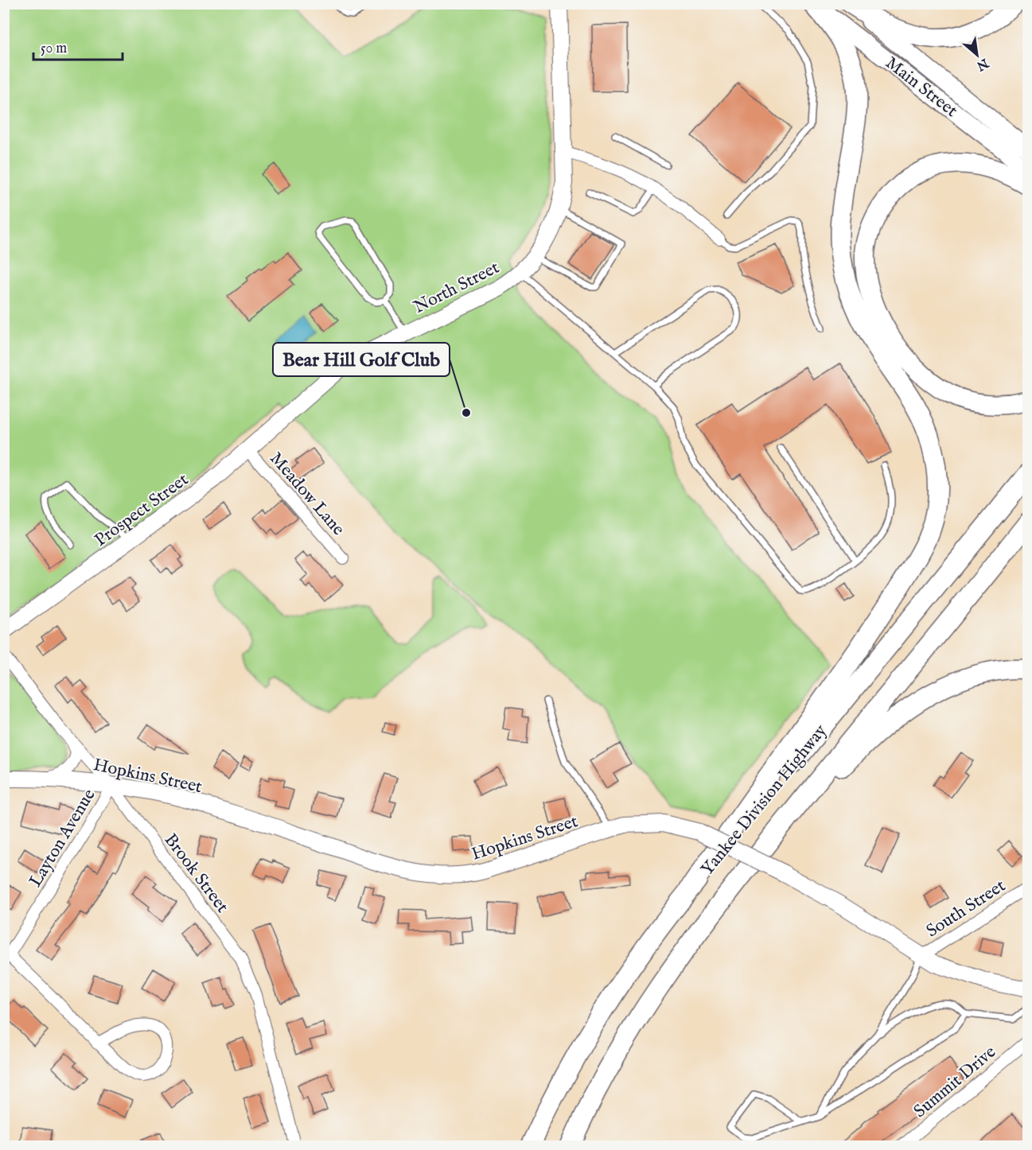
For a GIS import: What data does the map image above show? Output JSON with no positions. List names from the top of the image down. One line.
{"streets":{"highway":["Yankee Division Highway"],"main road":["Main Street","North Street","Prospect Street","Hopkins Street"],"street":["Meadow Lane","Layton Avenue","Brook Street","South Street","Summit Drive"]},"crossings":[["North Street","Prospect Street"],["Meadow Lane","Prospect Street"],["Hopkins Street","Layton Avenue"],["Hopkins Street","Brook Street"],["Hopkins Street","South Street"],["Layton Avenue","Brook Street"]],"places":["Bear Hill Golf Club"],"scale_bar":"50 m","north":"bottom right"}
